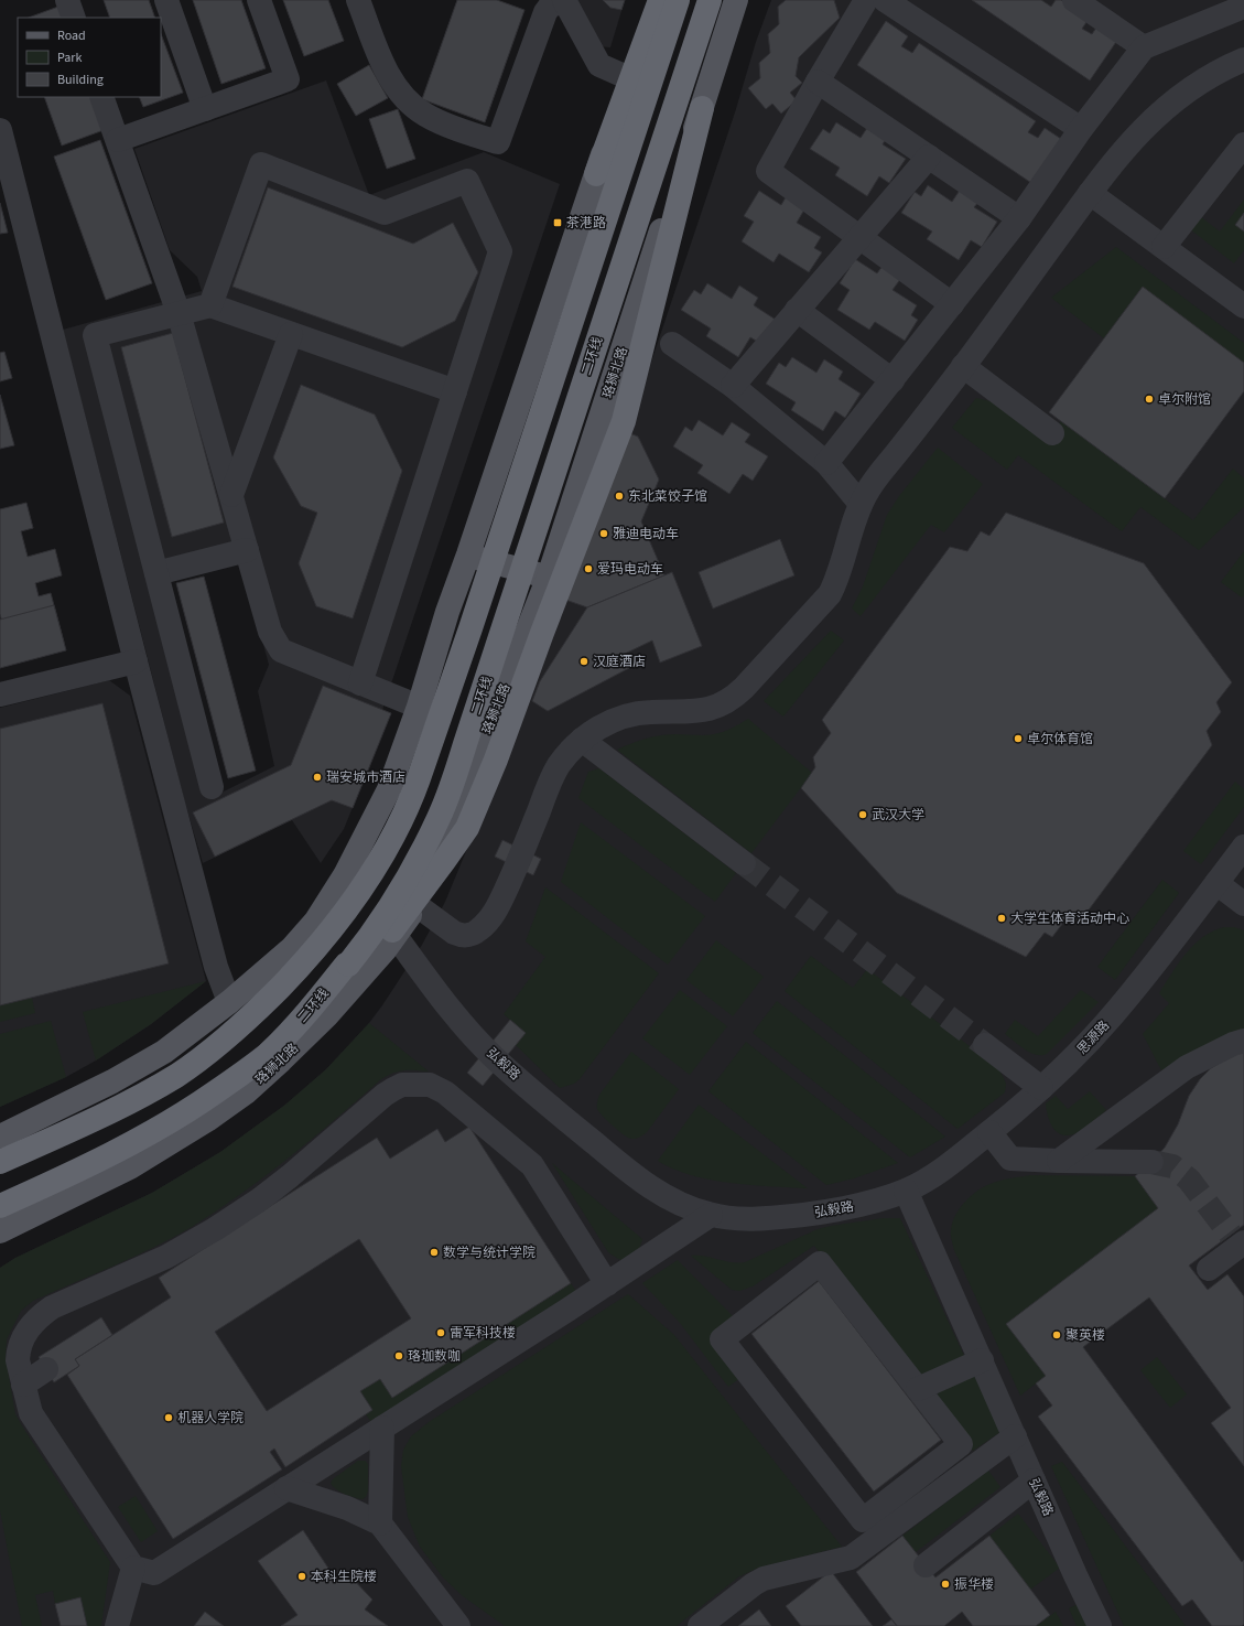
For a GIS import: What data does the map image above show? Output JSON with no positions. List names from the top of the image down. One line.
{"streets":{"highway":["二环线"],"main road":["珞狮北路"],"street":["思源路","弘毅路"]},"crossings":[["珞狮北路","弘毅路"],["思源路","弘毅路"]],"places":{"transit":["茶港路"],"other":["卓尔附馆","东北菜饺子馆","雅迪电动车","爱玛电动车","汉庭酒店","卓尔体育馆","瑞安城市酒店","武汉大学","大学生体育活动中心","数学与统计学院","雷军科技楼","聚英楼","珞珈数咖","机器人学院","本科生院楼","振华楼"]},"legend":["Road","Park","Building"]}
